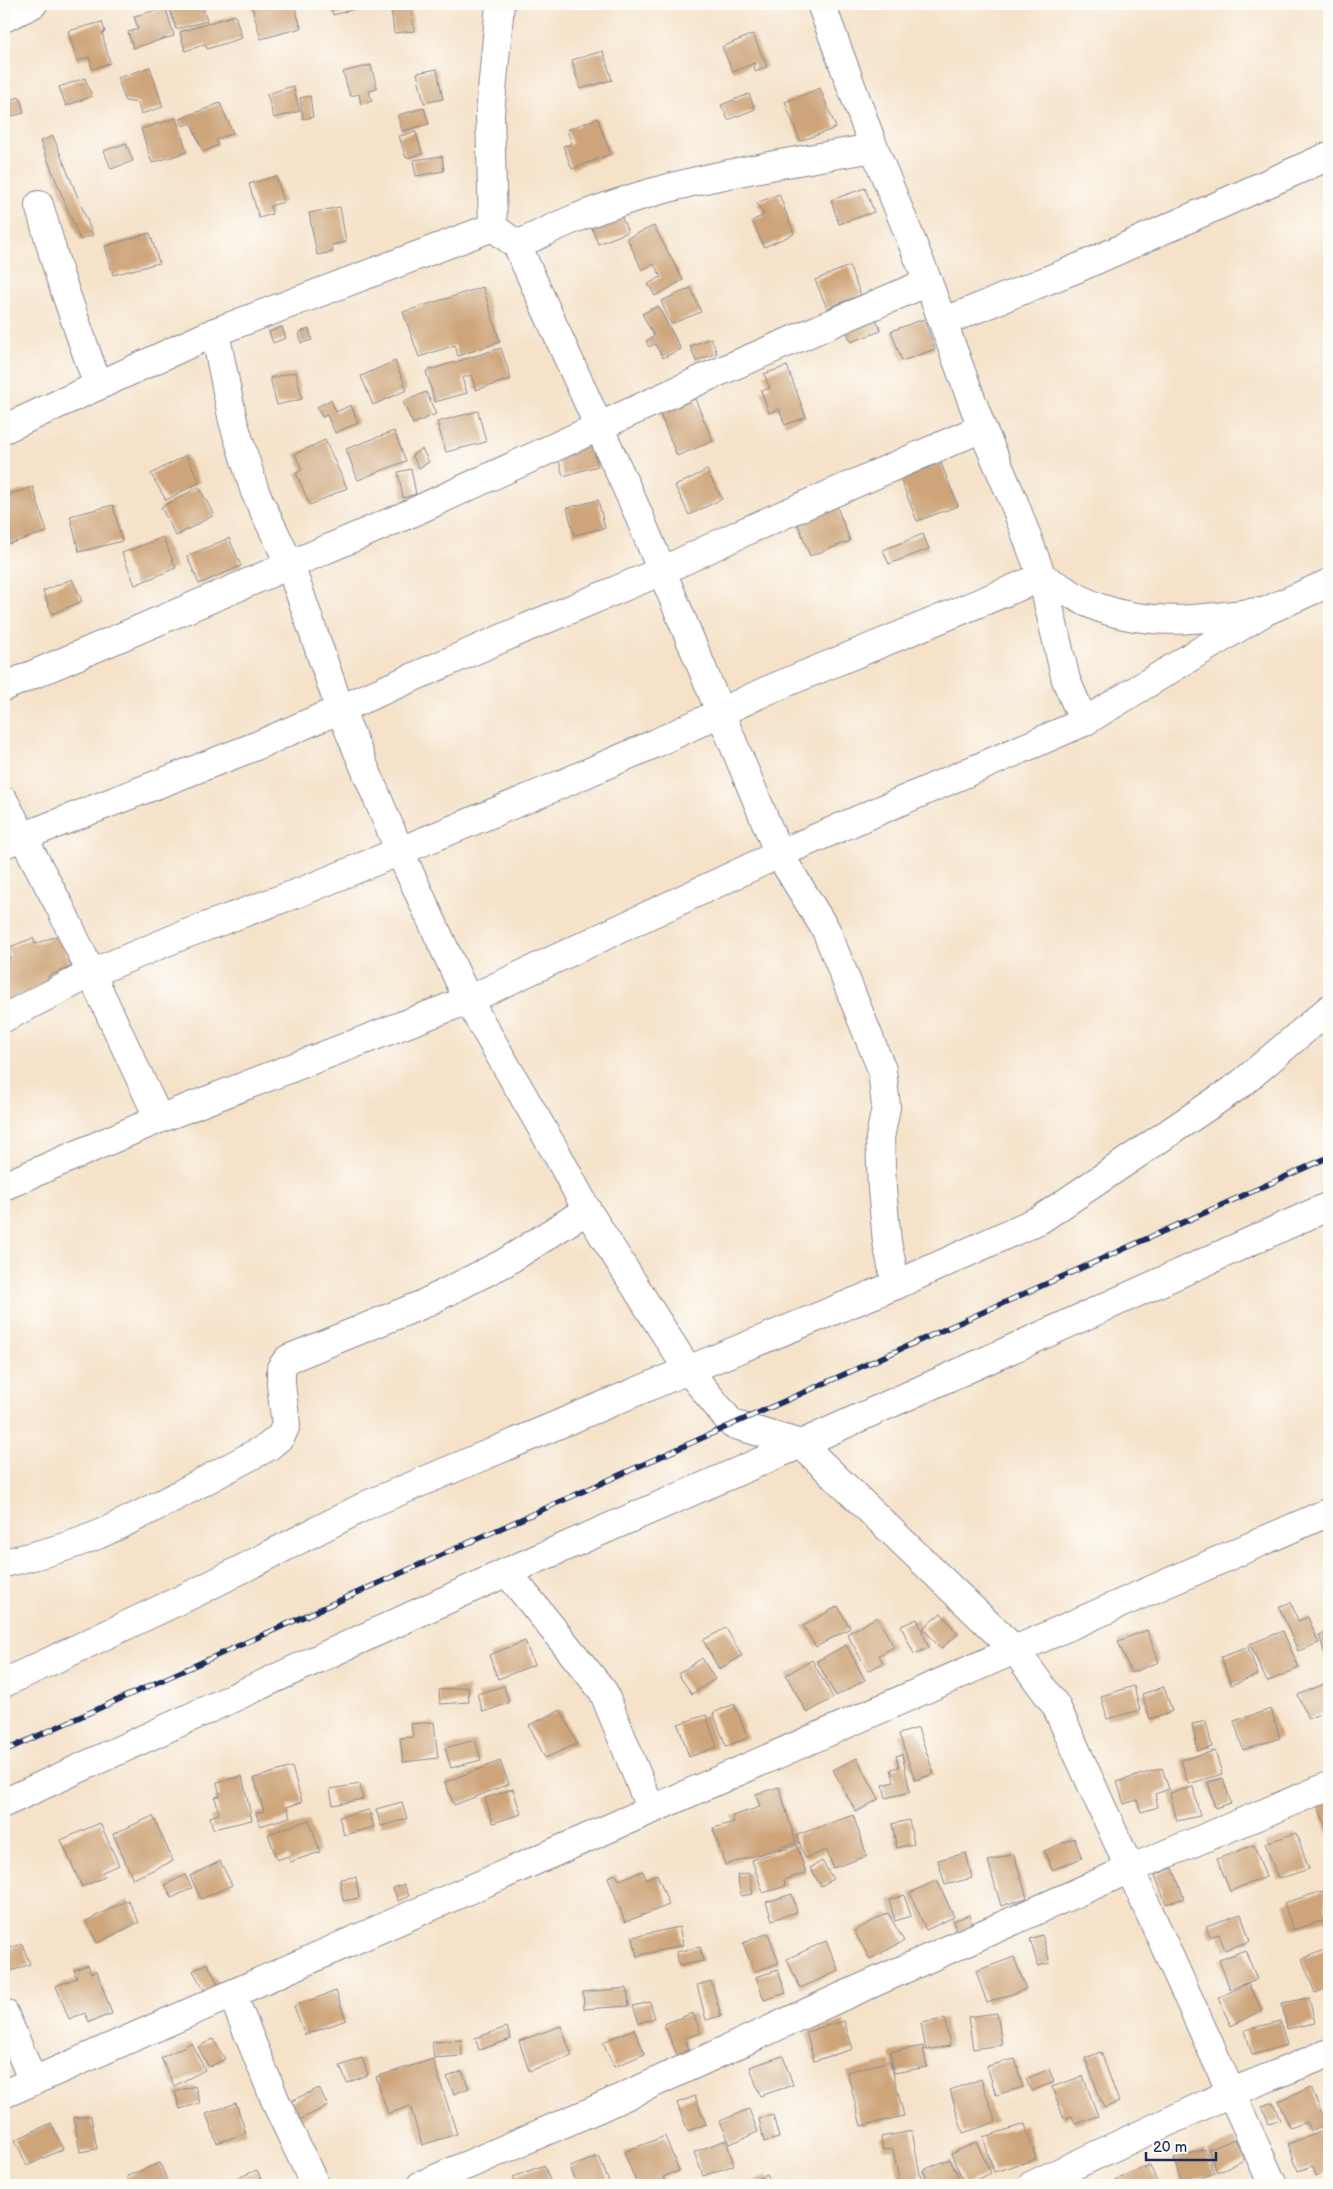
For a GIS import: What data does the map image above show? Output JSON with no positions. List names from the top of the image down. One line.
{"scale_bar":"20 m"}
